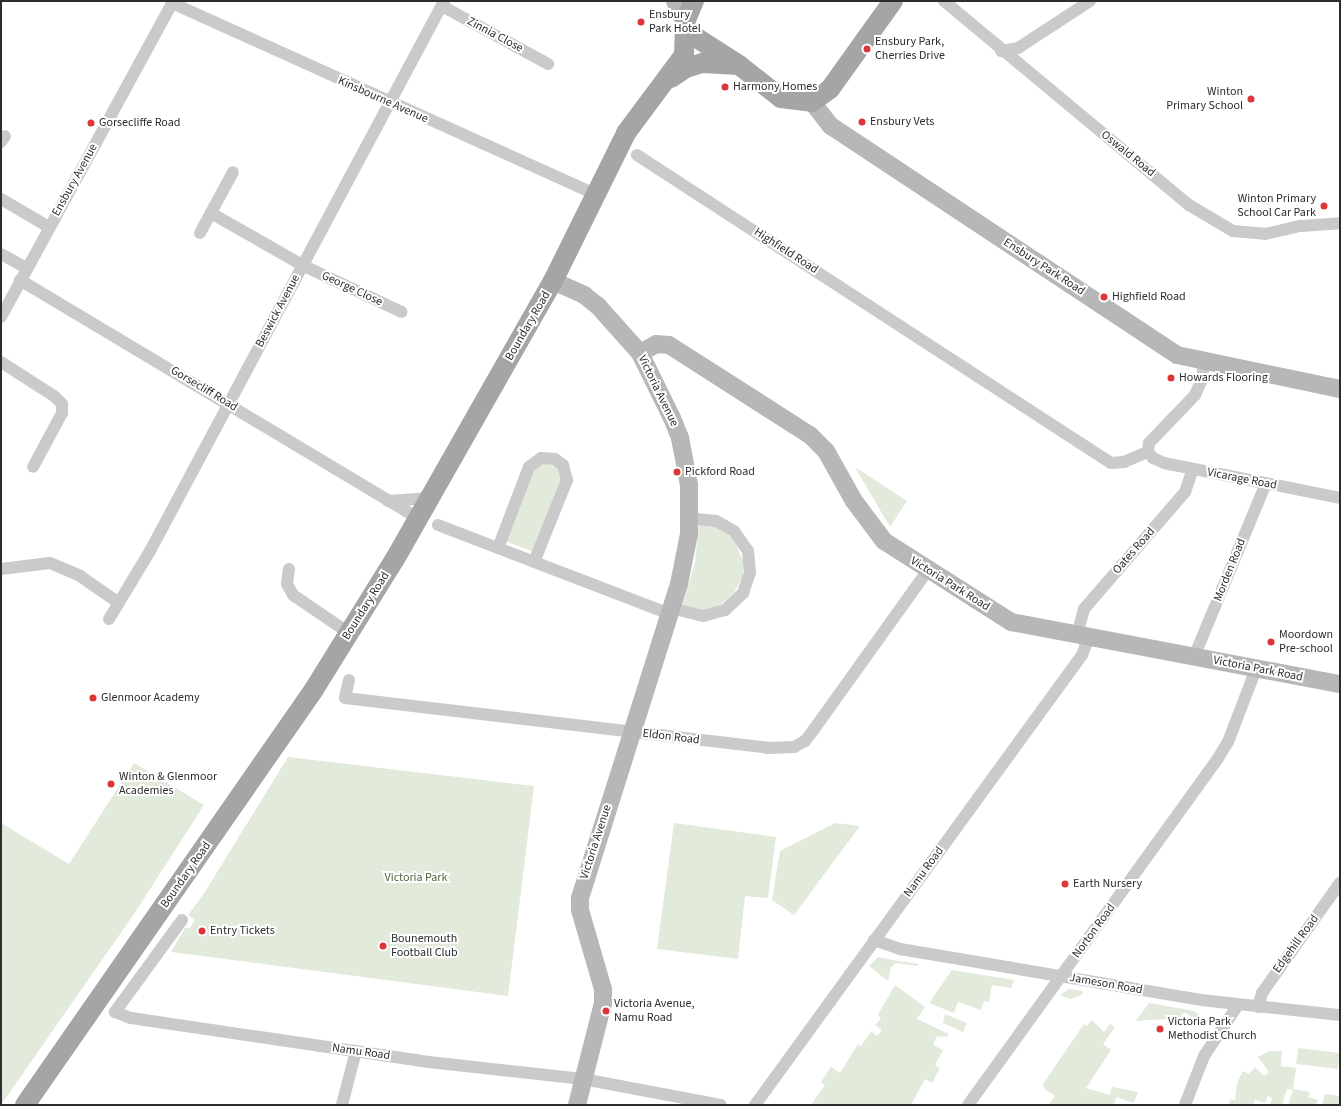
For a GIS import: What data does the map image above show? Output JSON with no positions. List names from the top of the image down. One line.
{"streets":{"main road":["Boundary Road"],"street":["Zinnia Close","Kinsbourne Avenue","Oswald Road","Ensbury Avenue","Highfield Road","Ensbury Park Road","George Close","Beswick Avenue","Gorsecliff Road","Victoria Avenue","Vicarage Road","Oates Road","Morden Road","Victoria Park Road","Eldon Road","Namu Road","Norton Road","Edgehill Road","Jameson Road"]},"crossings":[["Zinnia Close","Beswick Avenue"],["Kinsbourne Avenue","Ensbury Avenue"],["Kinsbourne Avenue","Beswick Avenue"],["Kinsbourne Avenue","Boundary Road"],["Ensbury Avenue","Gorsecliff Road"],["Highfield Road","Vicarage Road"],["George Close","Beswick Avenue"],["Beswick Avenue","Gorsecliff Road"],["Boundary Road","Gorsecliff Road"],["Boundary Road","Victoria Avenue"],["Victoria Avenue","Victoria Park Road"],["Victoria Avenue","Eldon Road"],["Victoria Avenue","Namu Road"],["Vicarage Road","Oates Road"],["Vicarage Road","Morden Road"],["Oates Road","Victoria Park Road"],["Oates Road","Namu Road"],["Morden Road","Victoria Park Road"],["Victoria Park Road","Eldon Road"],["Victoria Park Road","Namu Road"],["Victoria Park Road","Norton Road"],["Namu Road","Jameson Road"],["Norton Road","Jameson Road"],["Edgehill Road","Jameson Road"]],"parks":["Victoria Park"],"places":["Ensbury Park Hotel","Ensbury Park, Cherries Drive","Harmony Homes","Winton Primary School","Ensbury Vets","Gorsecliffe Road","Winton Primary School Car Park","Highfield Road","Howards Flooring","Pickford Road","Moordown Pre-school","Glenmoor Academy","Winton & Glenmoor Academies","Earth Nursery","Entry Tickets","Bounemouth Football Club","Victoria Avenue, Namu Road","Victoria Park Methodist Church"]}
